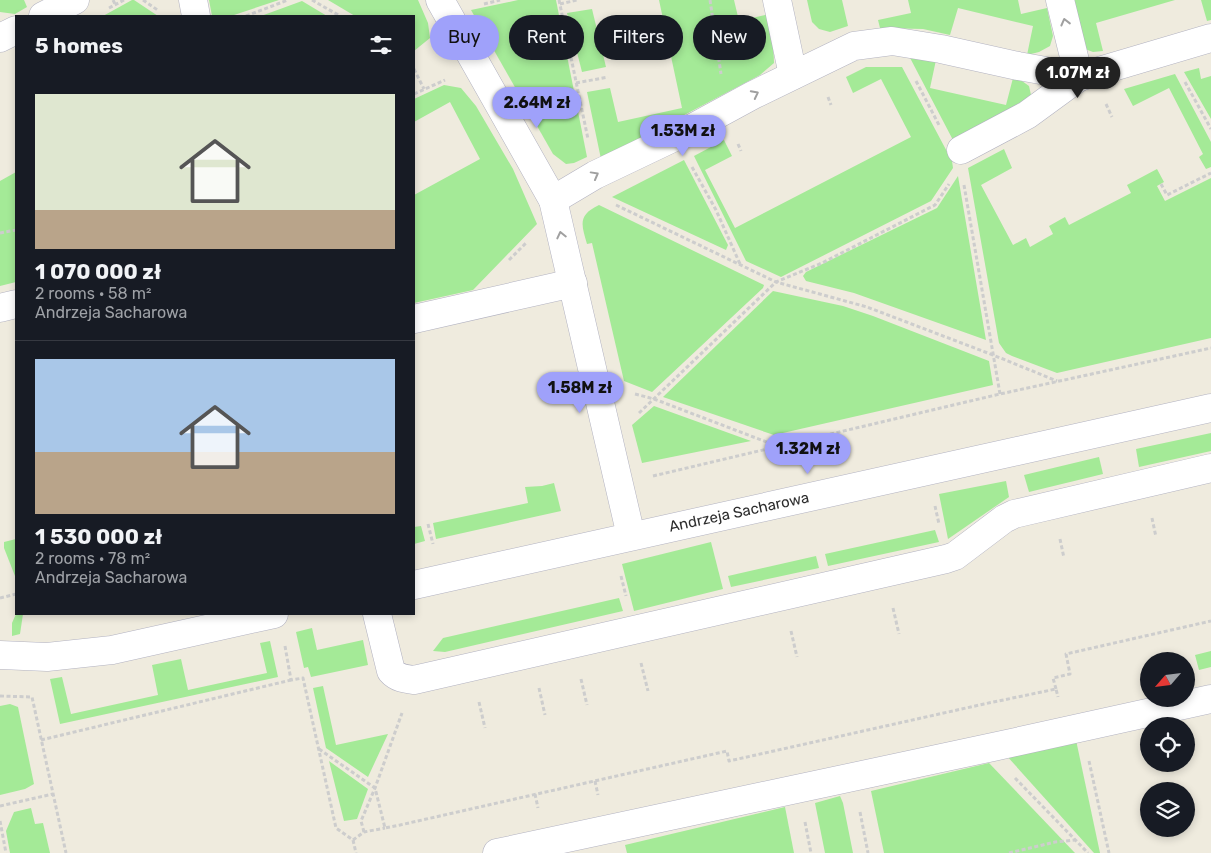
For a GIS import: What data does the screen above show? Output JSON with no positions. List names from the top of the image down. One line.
{"streets":{"street":["Andrzeja Sacharowa"]},"north":"bottom left","page":{"chip":["Buy","Rent","Filters","New"],"heading":"5 homes","price":["1.07M zł","2.64M zł","1.53M zł","1.58M zł","1.32M zł"],"list":[{"name":"1 070 000 zł","note":"2 rooms · 58 m² · Andrzeja Sacharowa"},{"name":"1 530 000 zł","note":"2 rooms · 78 m² · Andrzeja Sacharowa"}]}}
